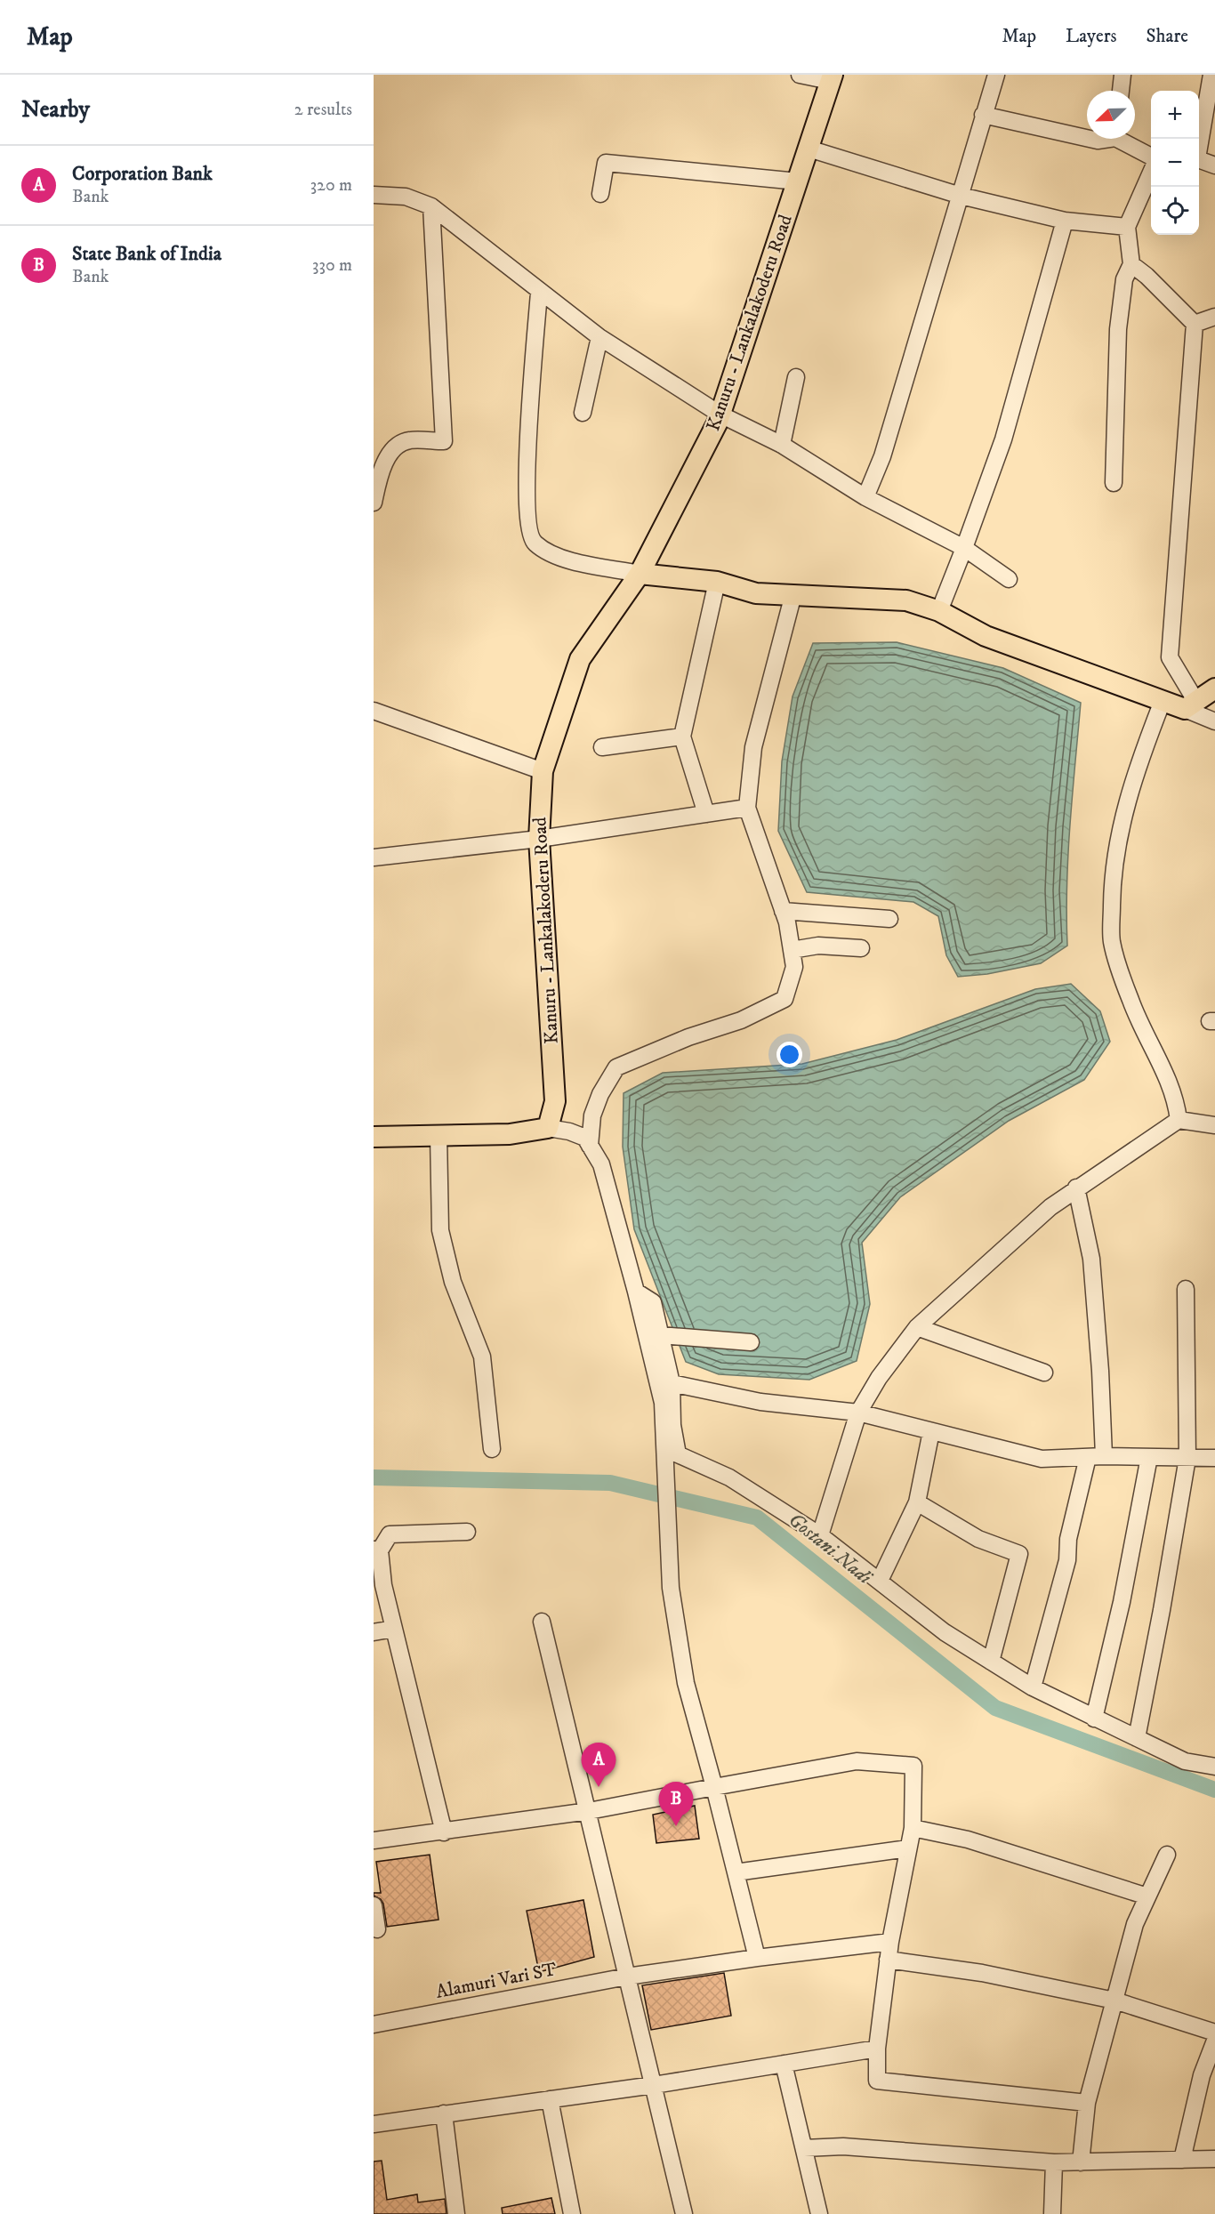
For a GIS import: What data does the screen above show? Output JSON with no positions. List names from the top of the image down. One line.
{"streets":{"main road":["Kanuru - Lankalakoderu Road"],"street":["Alamuri Vari ST"]},"water":["Gostani Nadi"],"north":"bottom left","page":{"header":"Map","nav":["Map","Layers","Share"],"heading":["Nearby","2 results"],"map_buttons":["+","−"],"list":[{"mark":"A","name":"Corporation Bank","note":"Bank","value":"320 m"},{"mark":"B","name":"State Bank of India","note":"Bank","value":"330 m"}],"pins":["A","B"]}}
